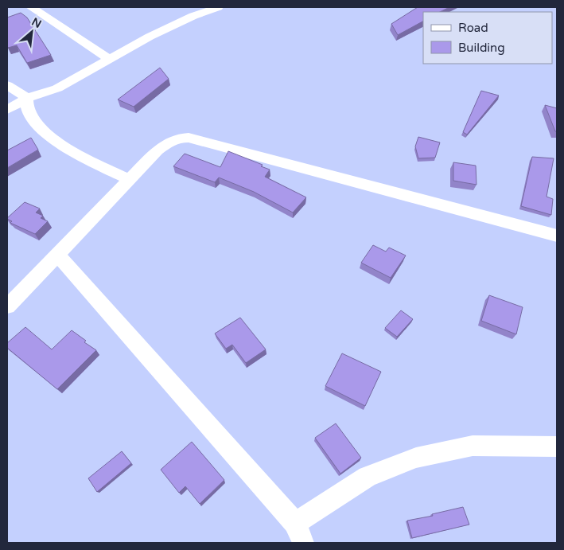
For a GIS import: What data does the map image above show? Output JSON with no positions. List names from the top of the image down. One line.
{"legend":["Road","Building"],"north":"top right"}
